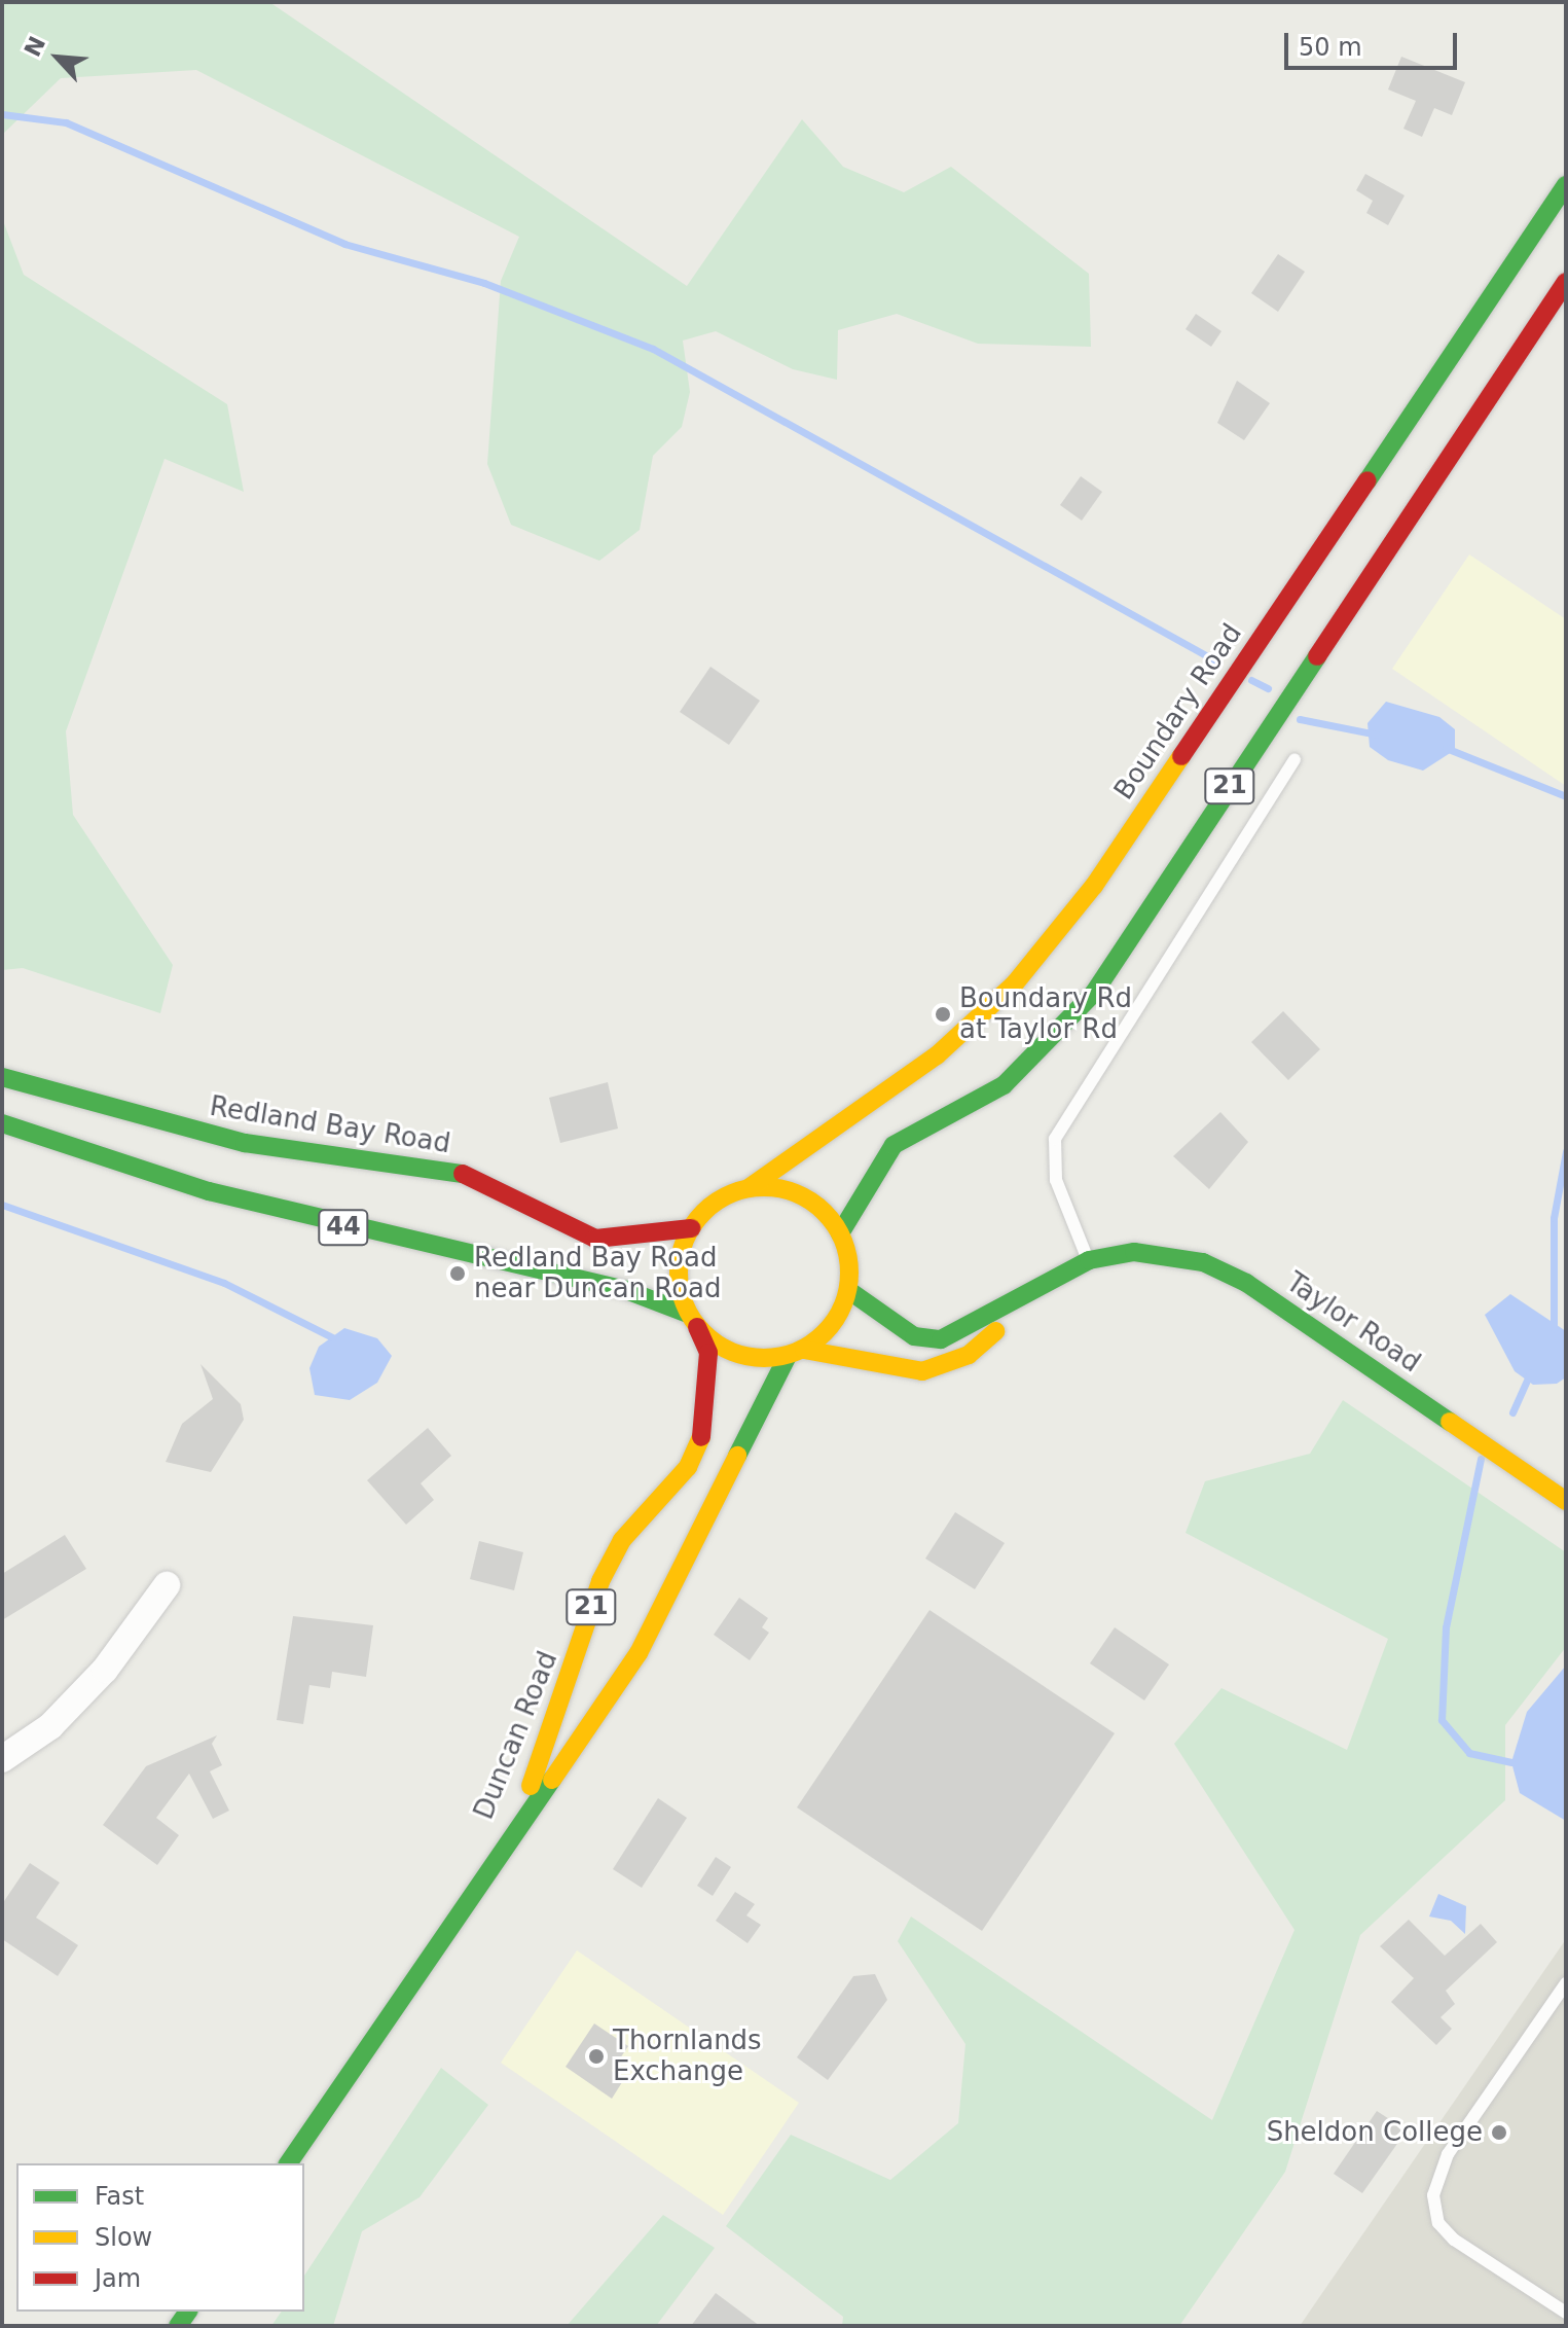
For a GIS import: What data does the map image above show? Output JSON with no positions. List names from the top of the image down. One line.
{"streets":{"main road":["Boundary Road","21","Redland Bay Road","44","Taylor Road","Duncan Road"]},"crossings":[["Boundary Road","21"],["Boundary Road","Redland Bay Road"],["Boundary Road","44"],["Boundary Road","Taylor Road"],["Boundary Road","Duncan Road"],["21","Redland Bay Road"],["21","44"],["21","Taylor Road"],["21","Duncan Road"],["Redland Bay Road","44"],["Redland Bay Road","Taylor Road"],["Redland Bay Road","Duncan Road"],["44","Taylor Road"],["44","Duncan Road"],["Taylor Road","Duncan Road"]],"places":["Boundary Rd at Taylor Rd","Redland Bay Road near Duncan Road","Thornlands Exchange","Sheldon College"],"legend":["Fast","Slow","Jam"],"scale_bar":"50 m","north":"top left"}
